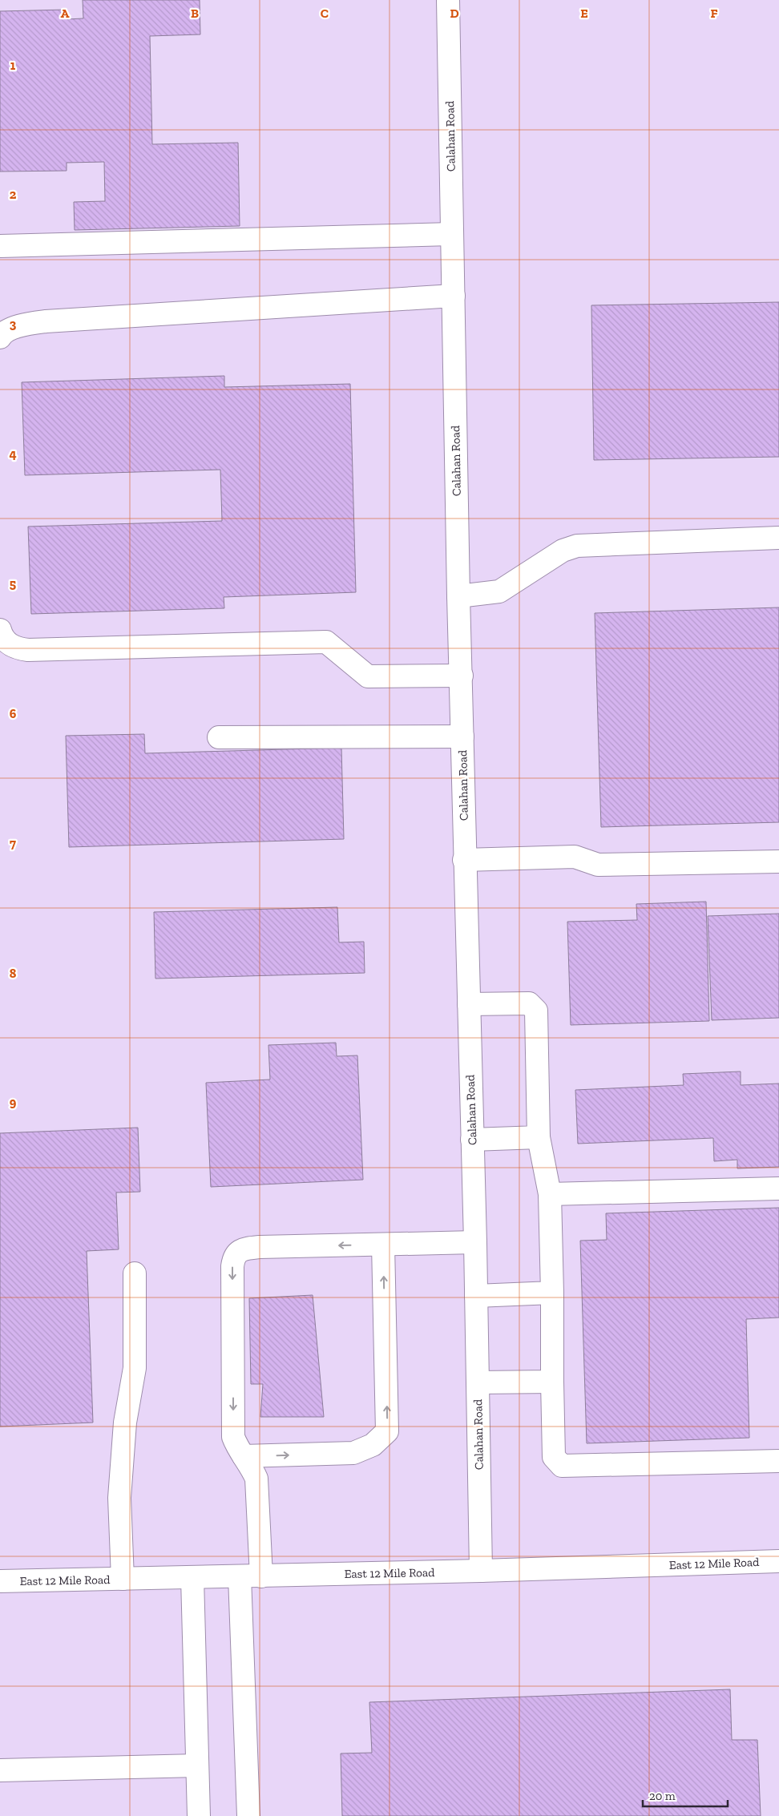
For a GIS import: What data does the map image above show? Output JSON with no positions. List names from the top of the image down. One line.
{"streets":{"street":["Calahan Road","East 12 Mile Road"]},"crossings":[["Calahan Road","East 12 Mile Road"]],"scale_bar":"20 m","grid":{"columns":["A","B","C","D","E","F"],"rows":["1","2","3","4","5","6","7","8","9"]}}
